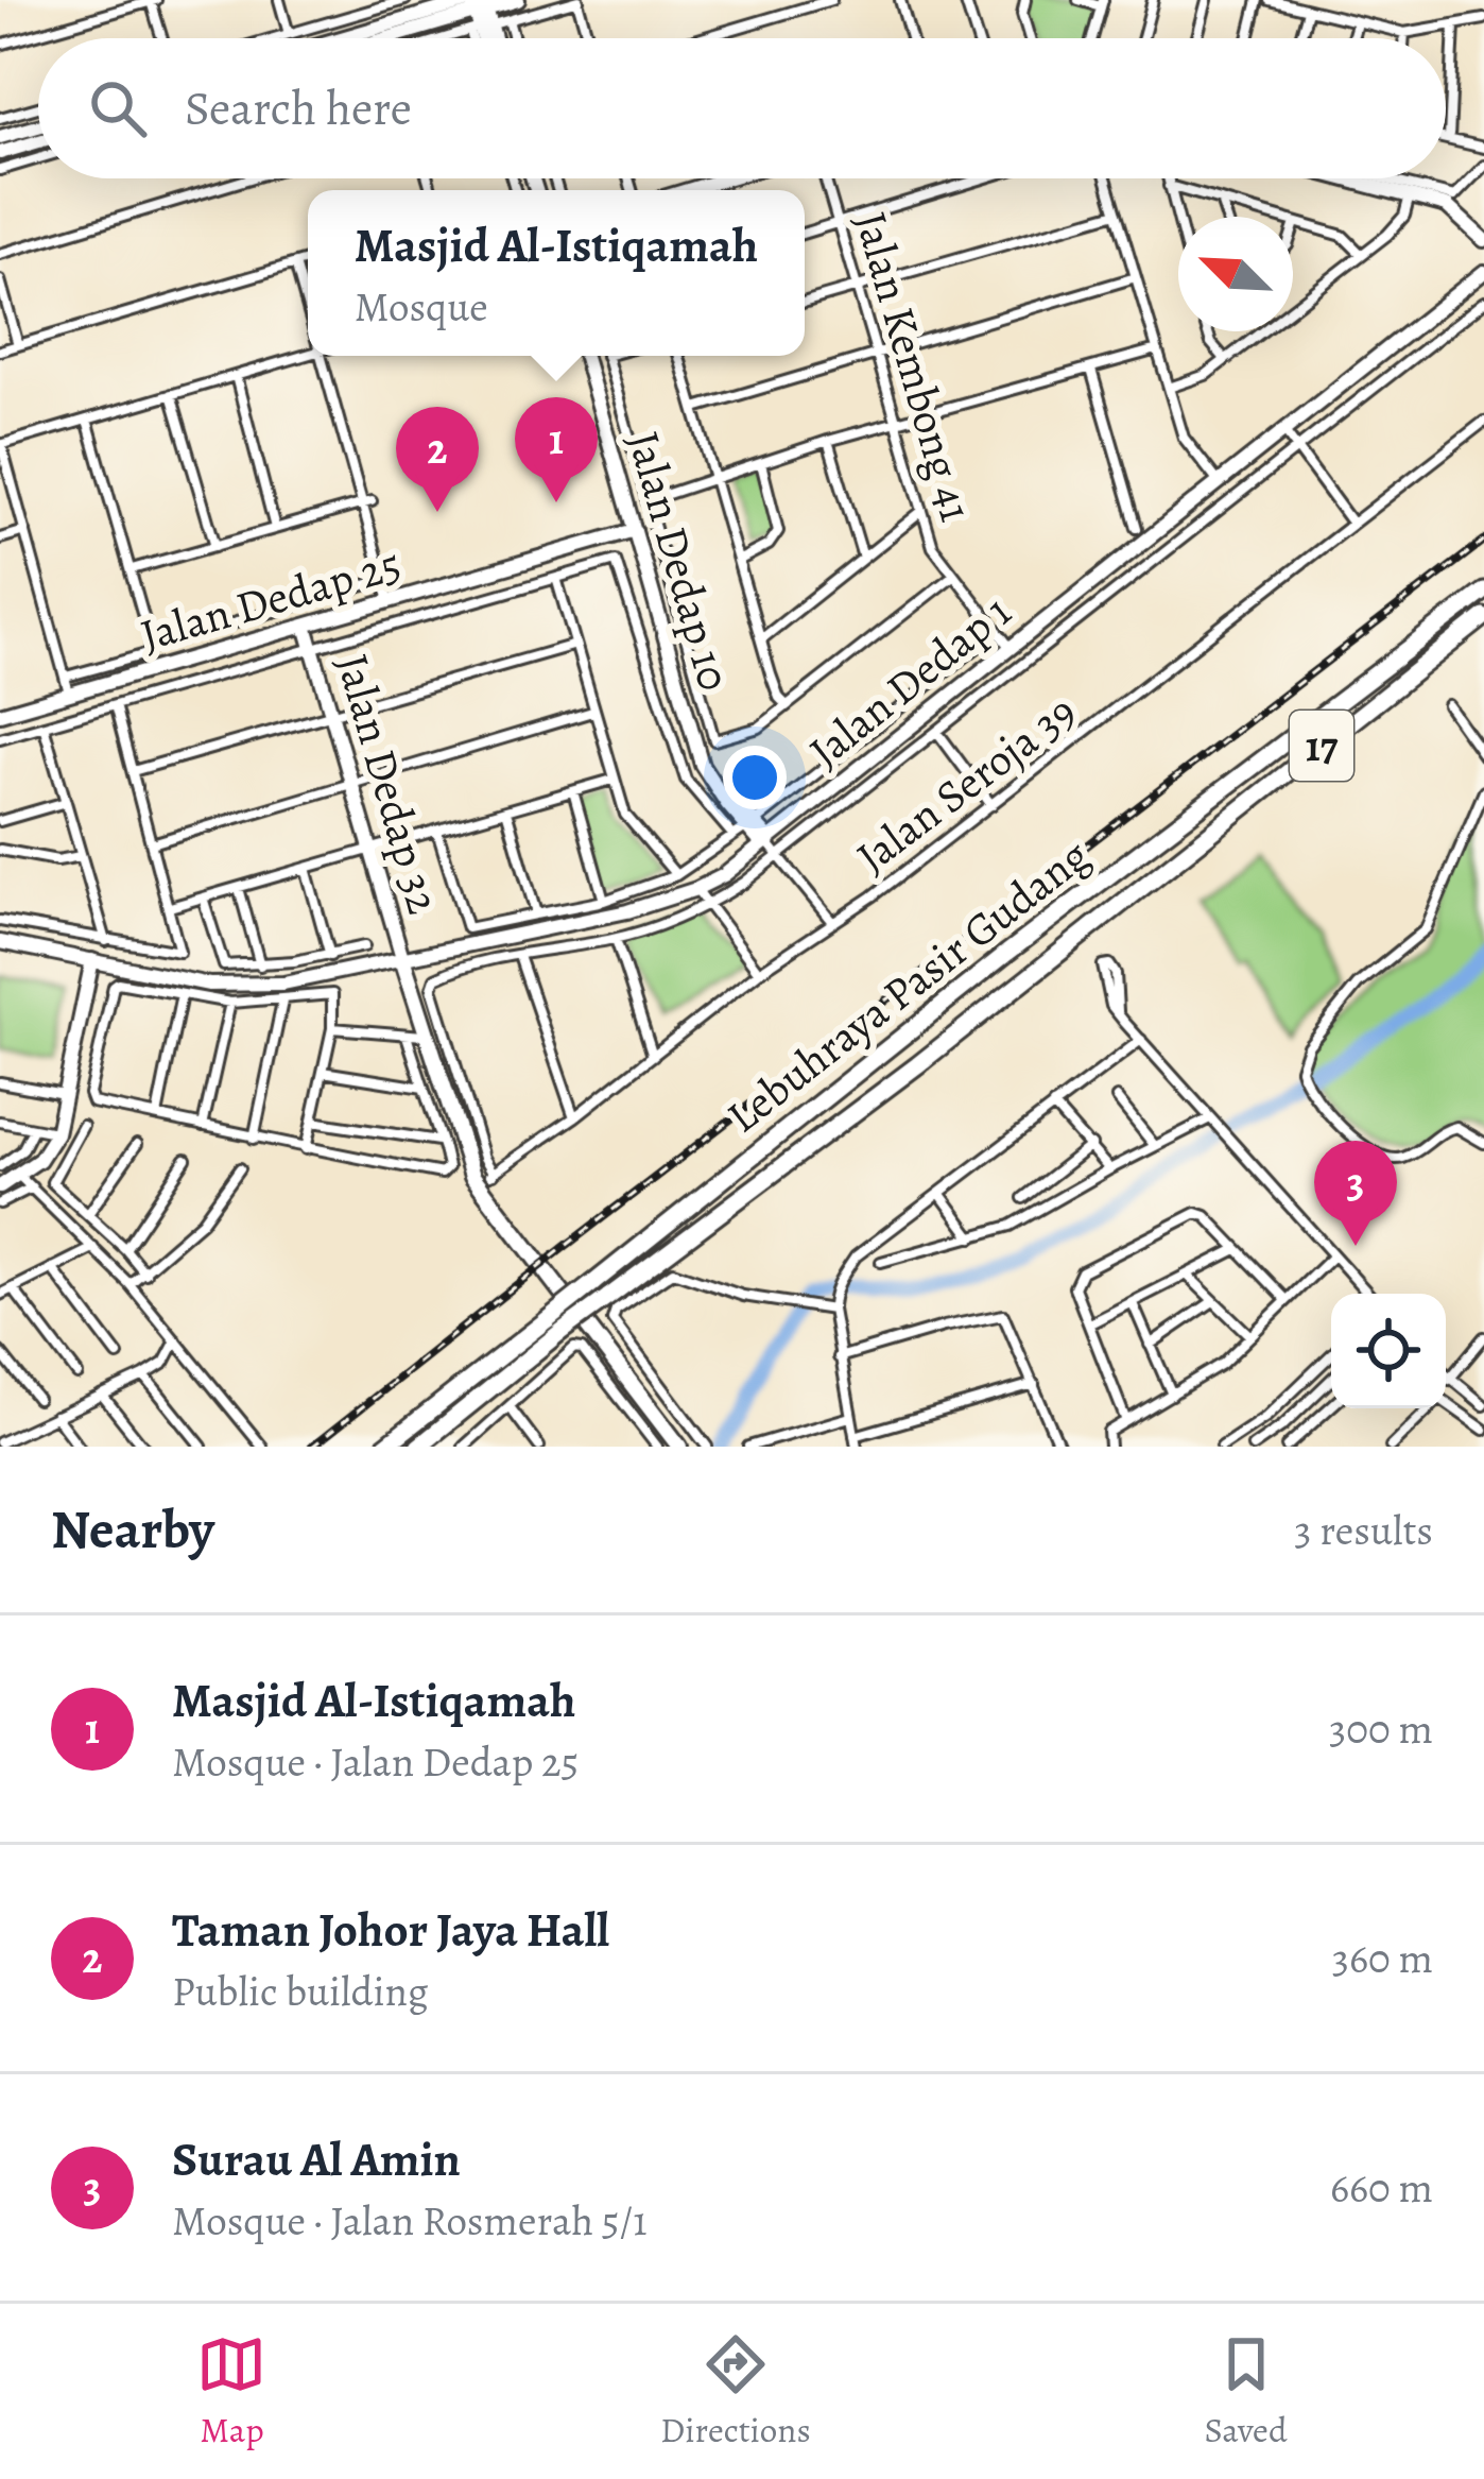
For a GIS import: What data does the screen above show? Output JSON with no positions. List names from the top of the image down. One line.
{"streets":{"highway":["17","Lebuhraya Pasir Gudang"],"main road":["Jalan Dedap 10","Jalan Dedap 25","Jalan Dedap 1","Jalan Dedap 32"],"street":["Jalan Kembong 41","Jalan Seroja 39"]},"crossings":[["Jalan Kembong 41","Jalan Dedap 1"],["Jalan Dedap 10","Jalan Dedap 25"],["Jalan Dedap 10","Jalan Dedap 1"],["Jalan Dedap 25","Jalan Dedap 32"],["Jalan Dedap 1","Jalan Dedap 32"]],"north":"top left","page":{"search":"Search here","popup":["Masjid Al-Istiqamah","Mosque"],"pins":["1","2","3"],"heading":["Nearby","3 results"],"list":[{"mark":"1","name":"Masjid Al-Istiqamah","note":"Mosque · Jalan Dedap 25","value":"300 m"},{"mark":"2","name":"Taman Johor Jaya Hall","note":"Public building","value":"360 m"},{"mark":"3","name":"Surau Al Amin","note":"Mosque · Jalan Rosmerah 5/1","value":"660 m"}],"nav":["Map","Directions","Saved"]}}
